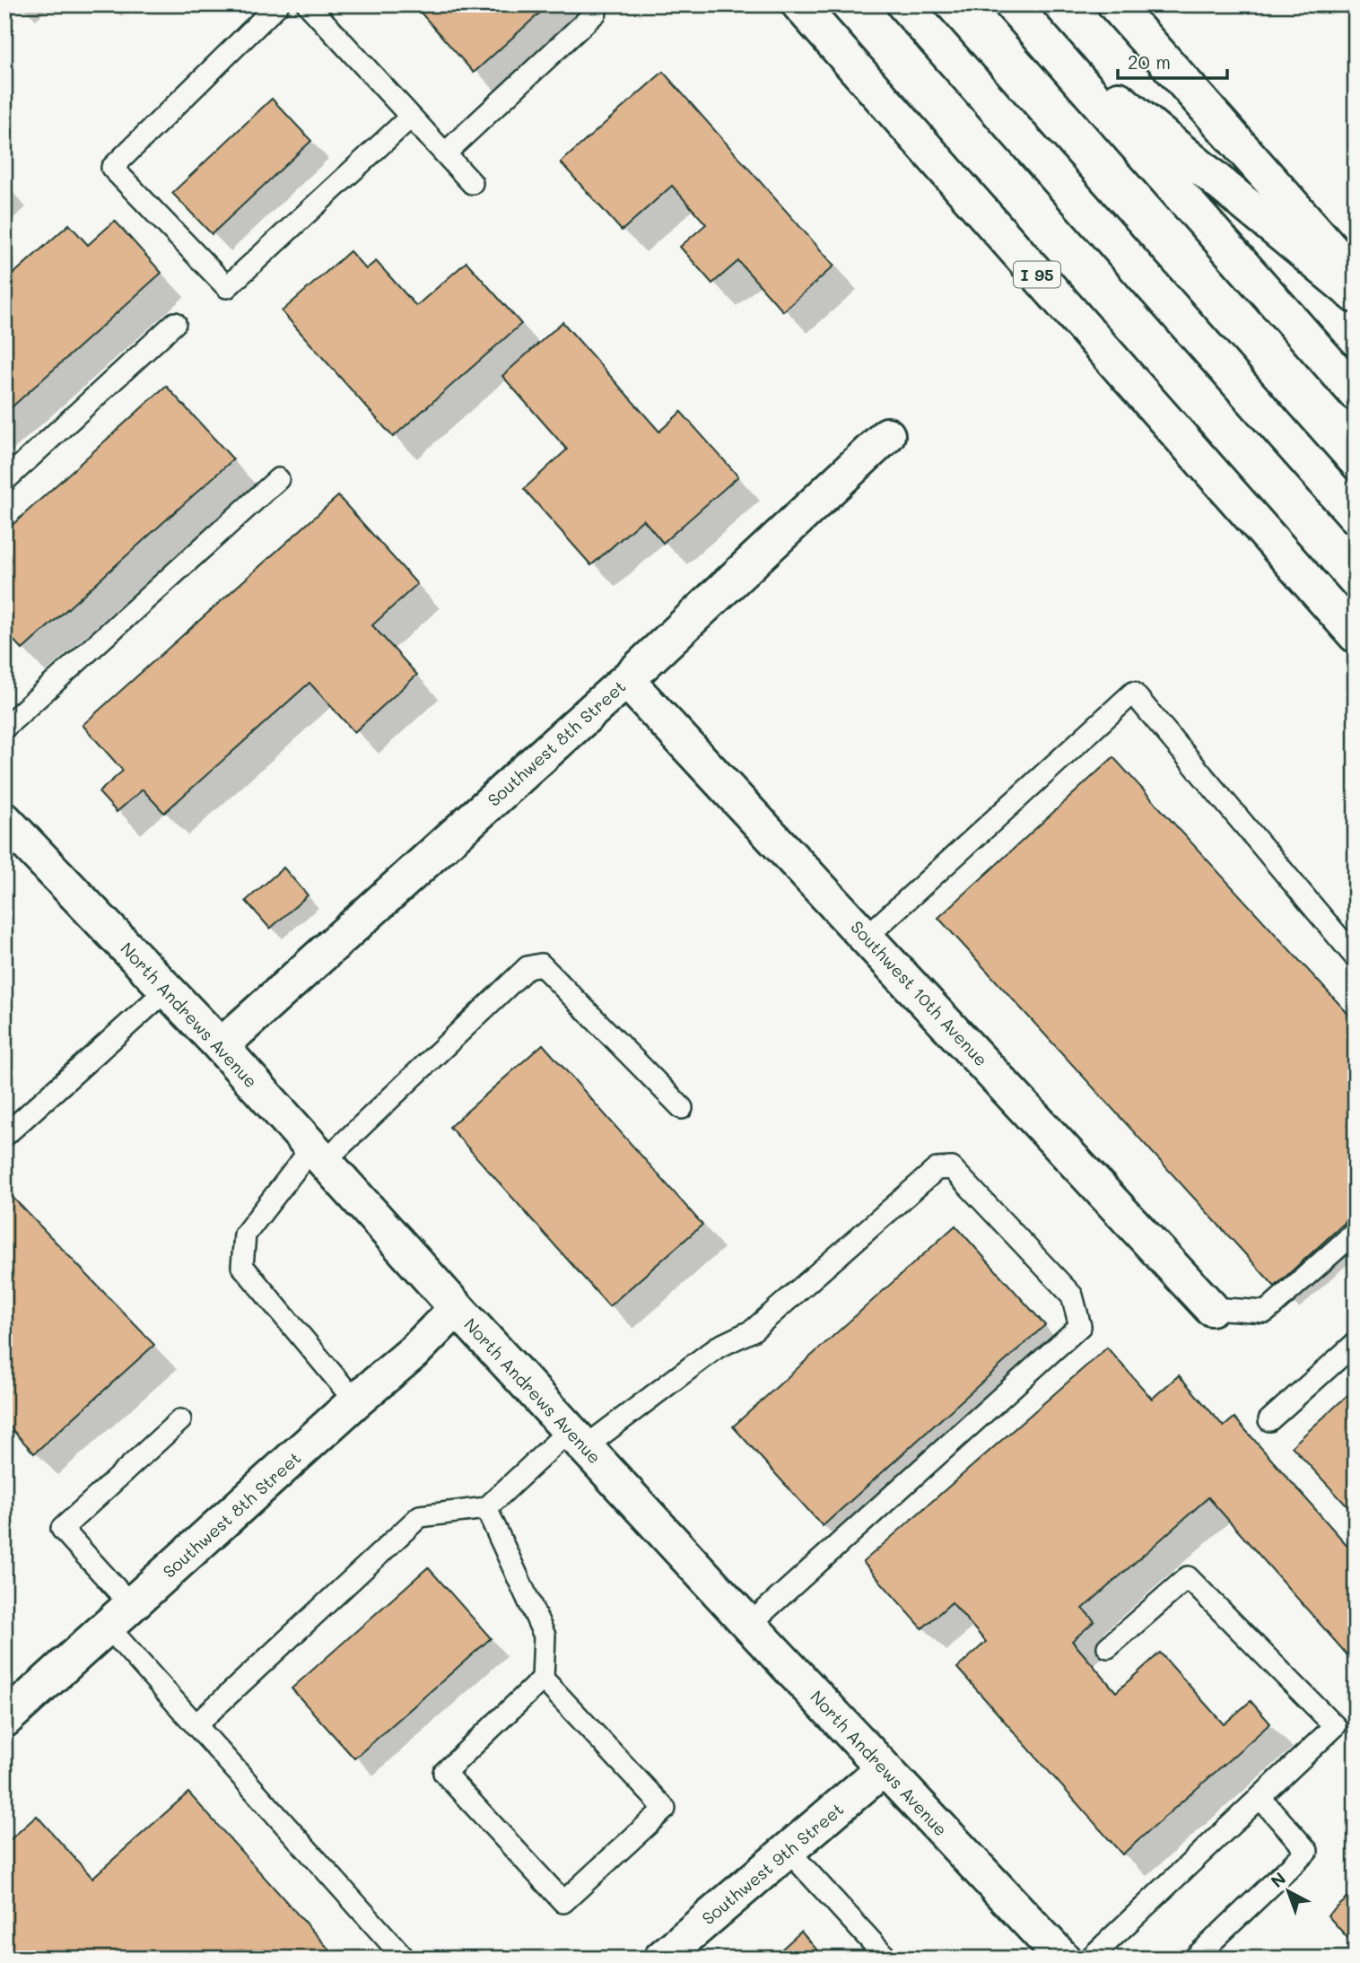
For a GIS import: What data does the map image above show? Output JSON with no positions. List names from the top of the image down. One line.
{"streets":{"main road":["I 95","Southwest 8th Street","Southwest 10th Avenue","North Andrews Avenue","Southwest 9th Street"]},"crossings":[["Southwest 8th Street","Southwest 10th Avenue"],["Southwest 8th Street","North Andrews Avenue"],["North Andrews Avenue","Southwest 9th Street"]],"scale_bar":"20 m","north":"top left"}
